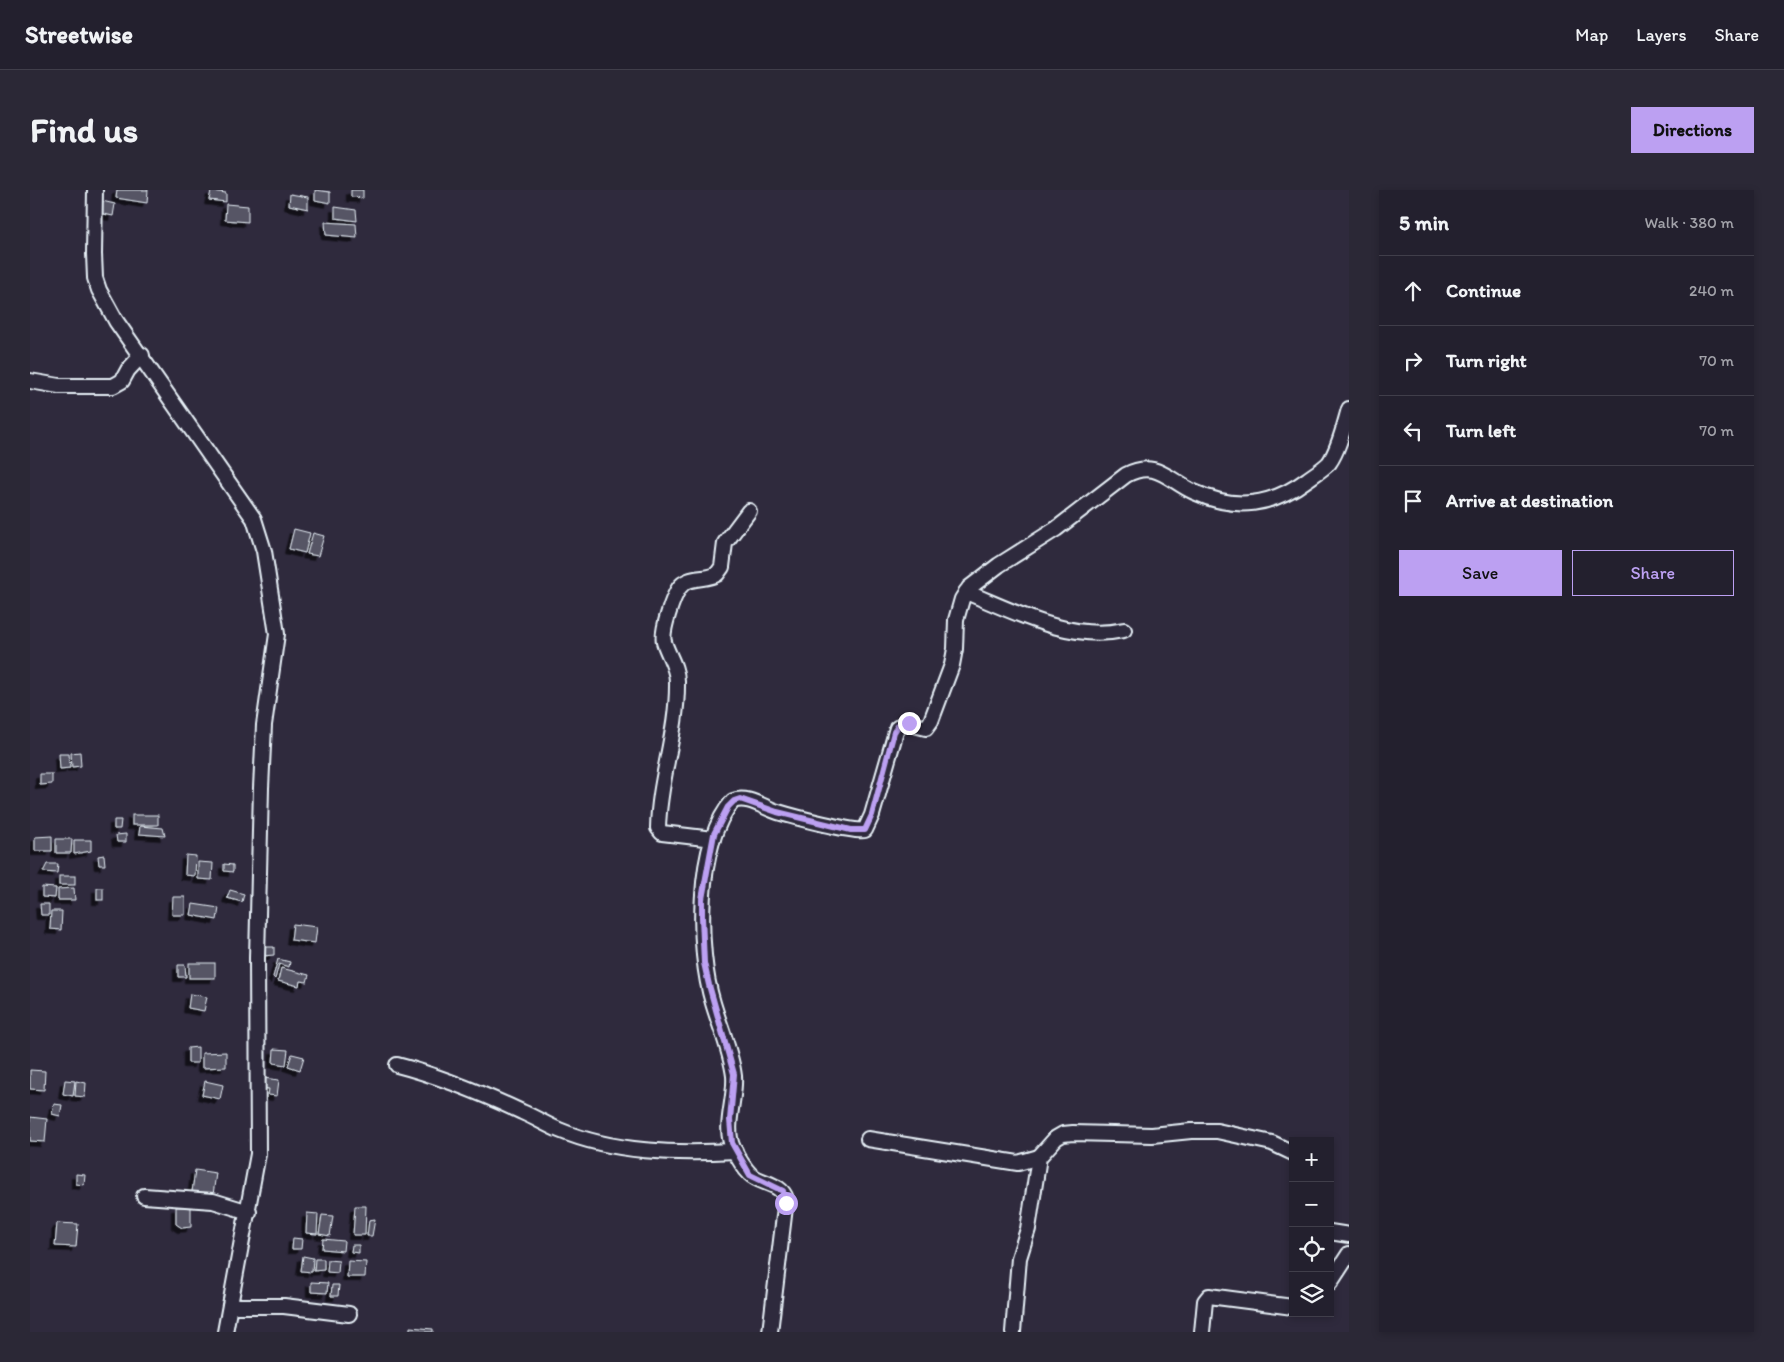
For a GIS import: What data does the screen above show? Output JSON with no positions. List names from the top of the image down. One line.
{"page":{"header":"Streetwise","nav":["Map","Layers","Share"],"buttons":["Directions",["Save","Share"]],"title":"Find us","heading":["5 min","Walk · 380 m"],"list":[["Continue","240 m"],["Turn right","70 m"],["Turn left","70 m"],"Arrive at destination"],"map_buttons":["+","−"]}}
